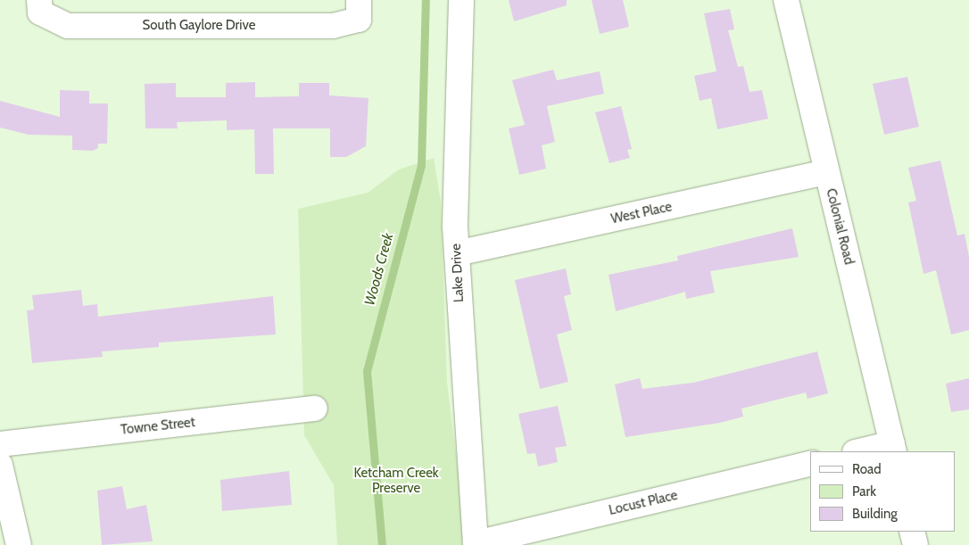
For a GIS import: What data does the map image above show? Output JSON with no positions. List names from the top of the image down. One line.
{"streets":{"street":["South Gaylore Drive","West Place","Colonial Road","Lake Drive","Towne Street","Locust Place"]},"crossings":[["West Place","Colonial Road"],["West Place","Lake Drive"],["Lake Drive","Locust Place"]],"water":["Woods Creek"],"parks":["Ketcham Creek Preserve"],"legend":["Road","Park","Building"]}
